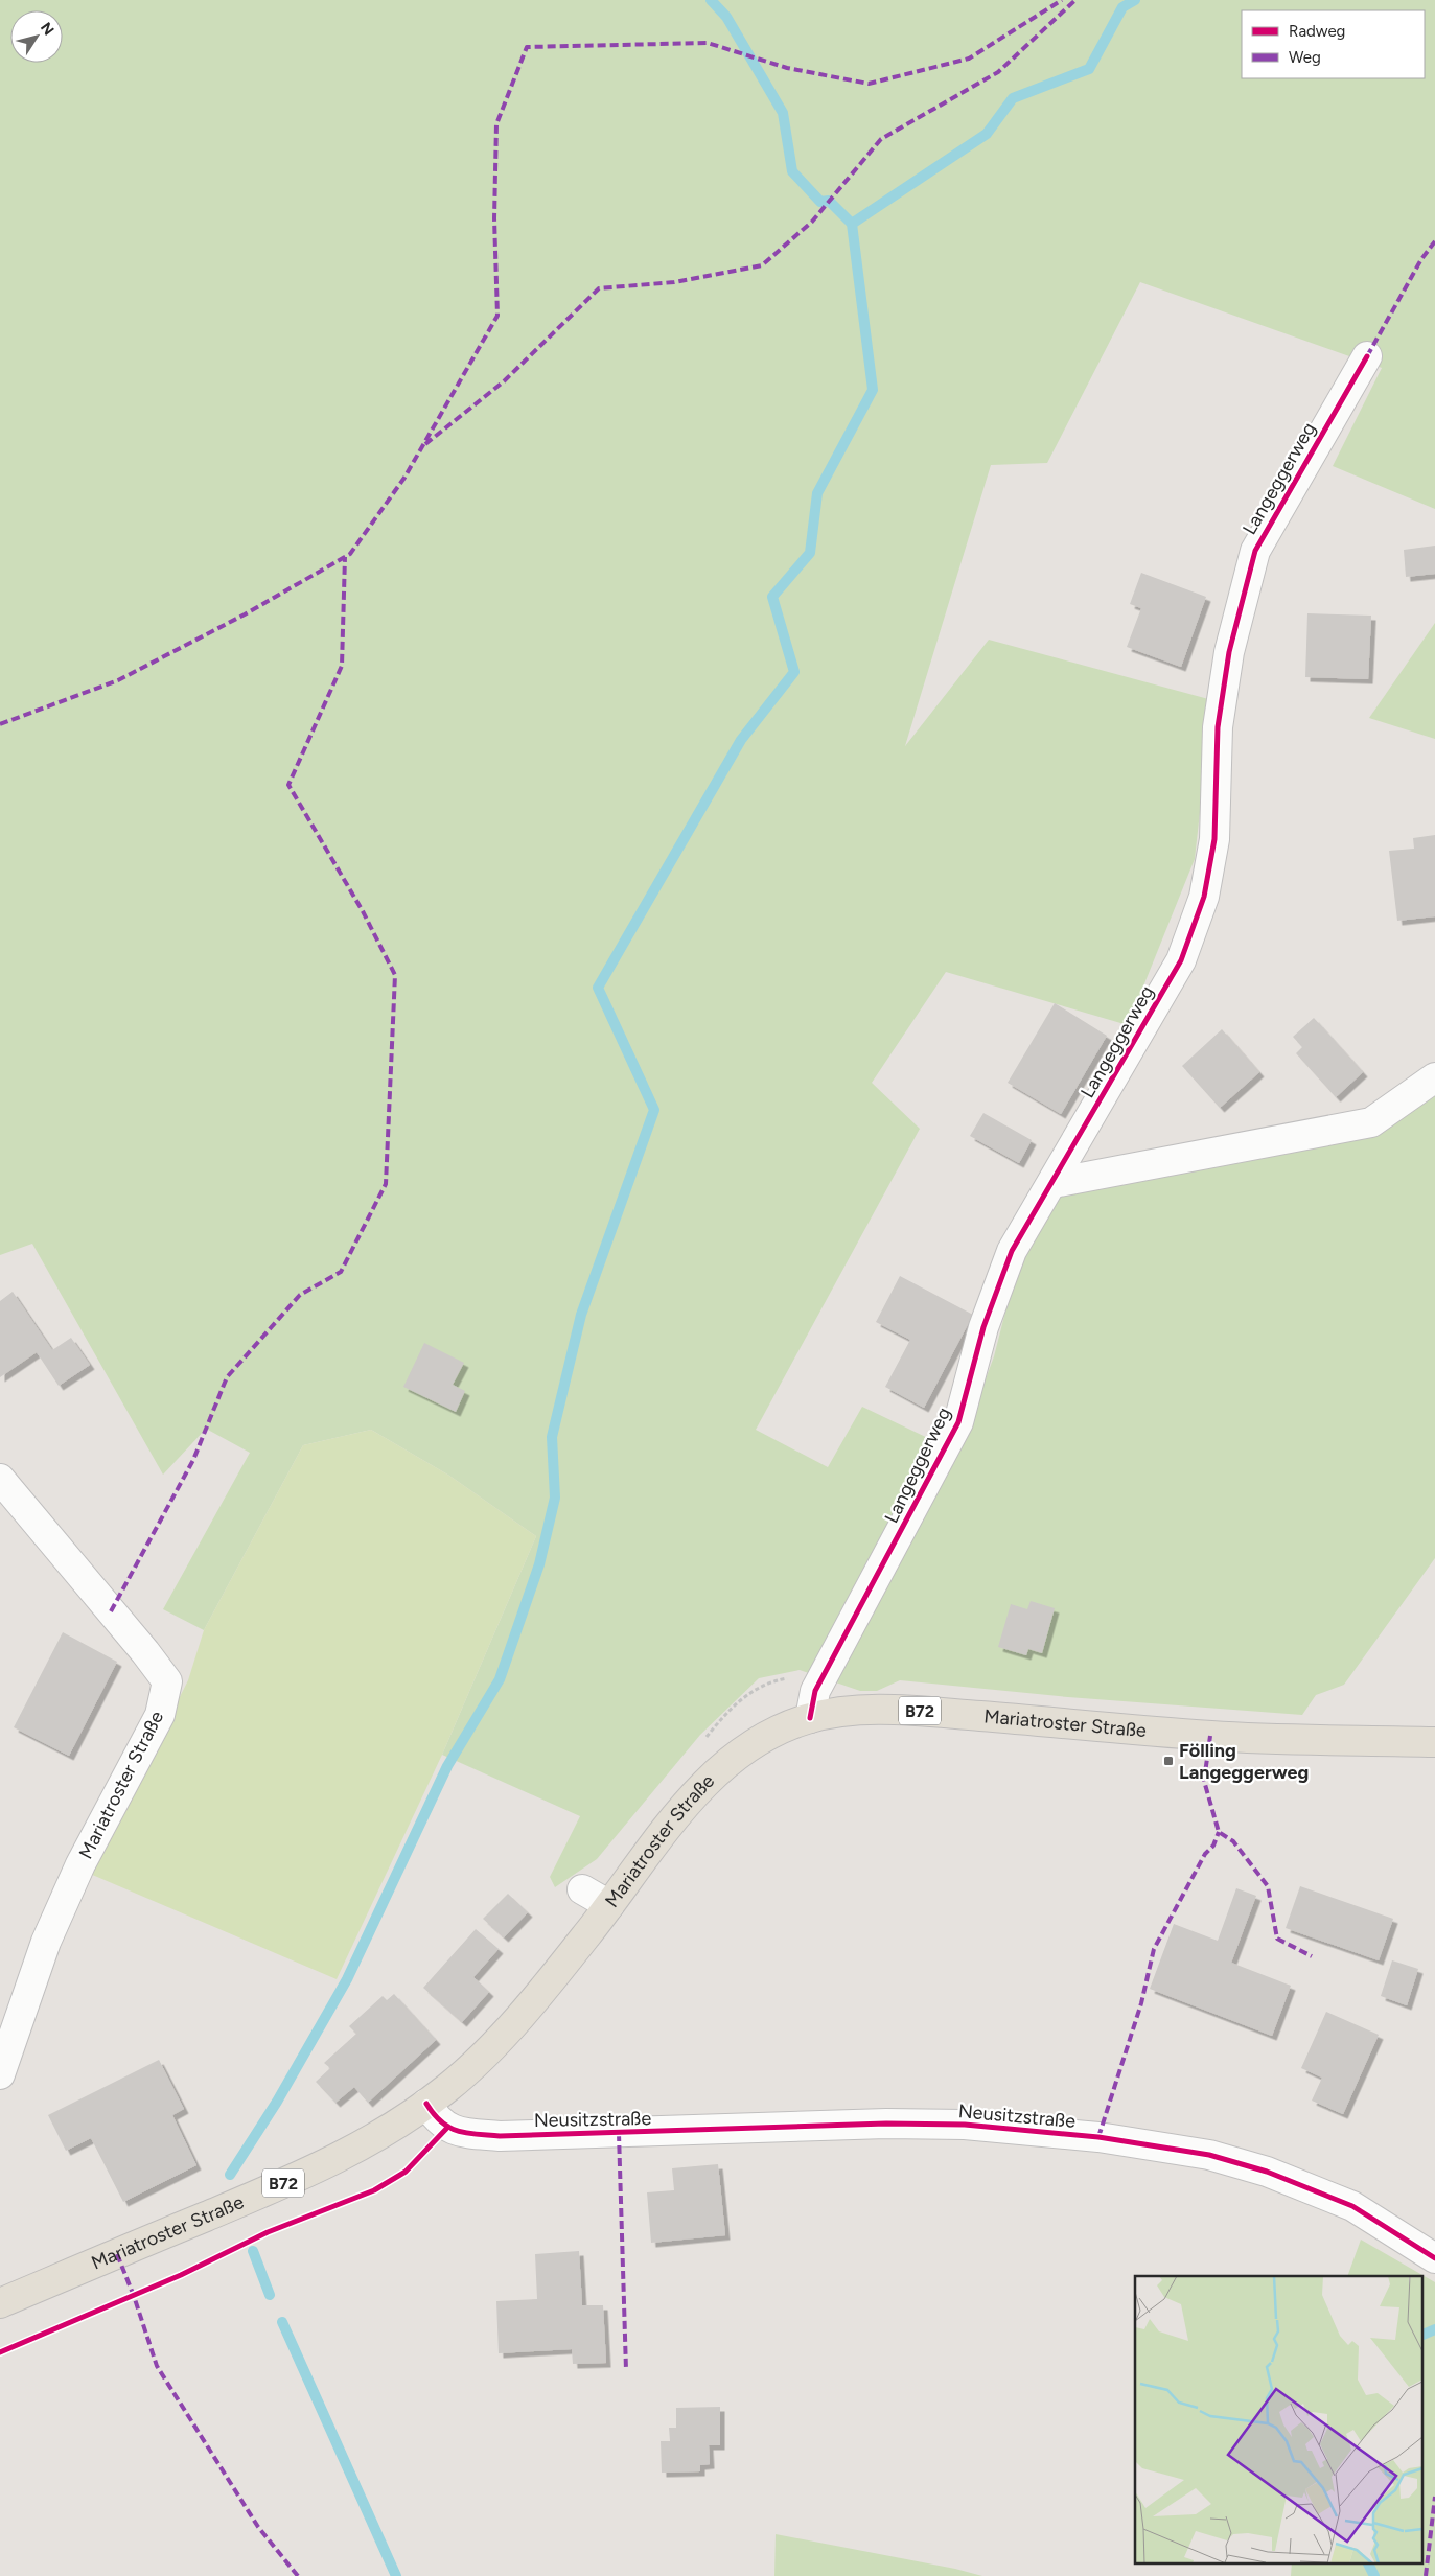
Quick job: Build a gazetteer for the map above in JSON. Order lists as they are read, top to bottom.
{
  "streets": {
    "main road": ["B72", "Mariatroster Straße"],
    "street": ["Langeggerweg", "Neusitzstraße"]
  },
  "crossings": [
    ["Langeggerweg", "Mariatroster Straße"],
    ["Mariatroster Straße", "Neusitzstraße"]
  ],
  "places": {
    "transit": ["Fölling Langeggerweg"]
  },
  "legend": ["Radweg", "Weg"],
  "north": "top right"
}
